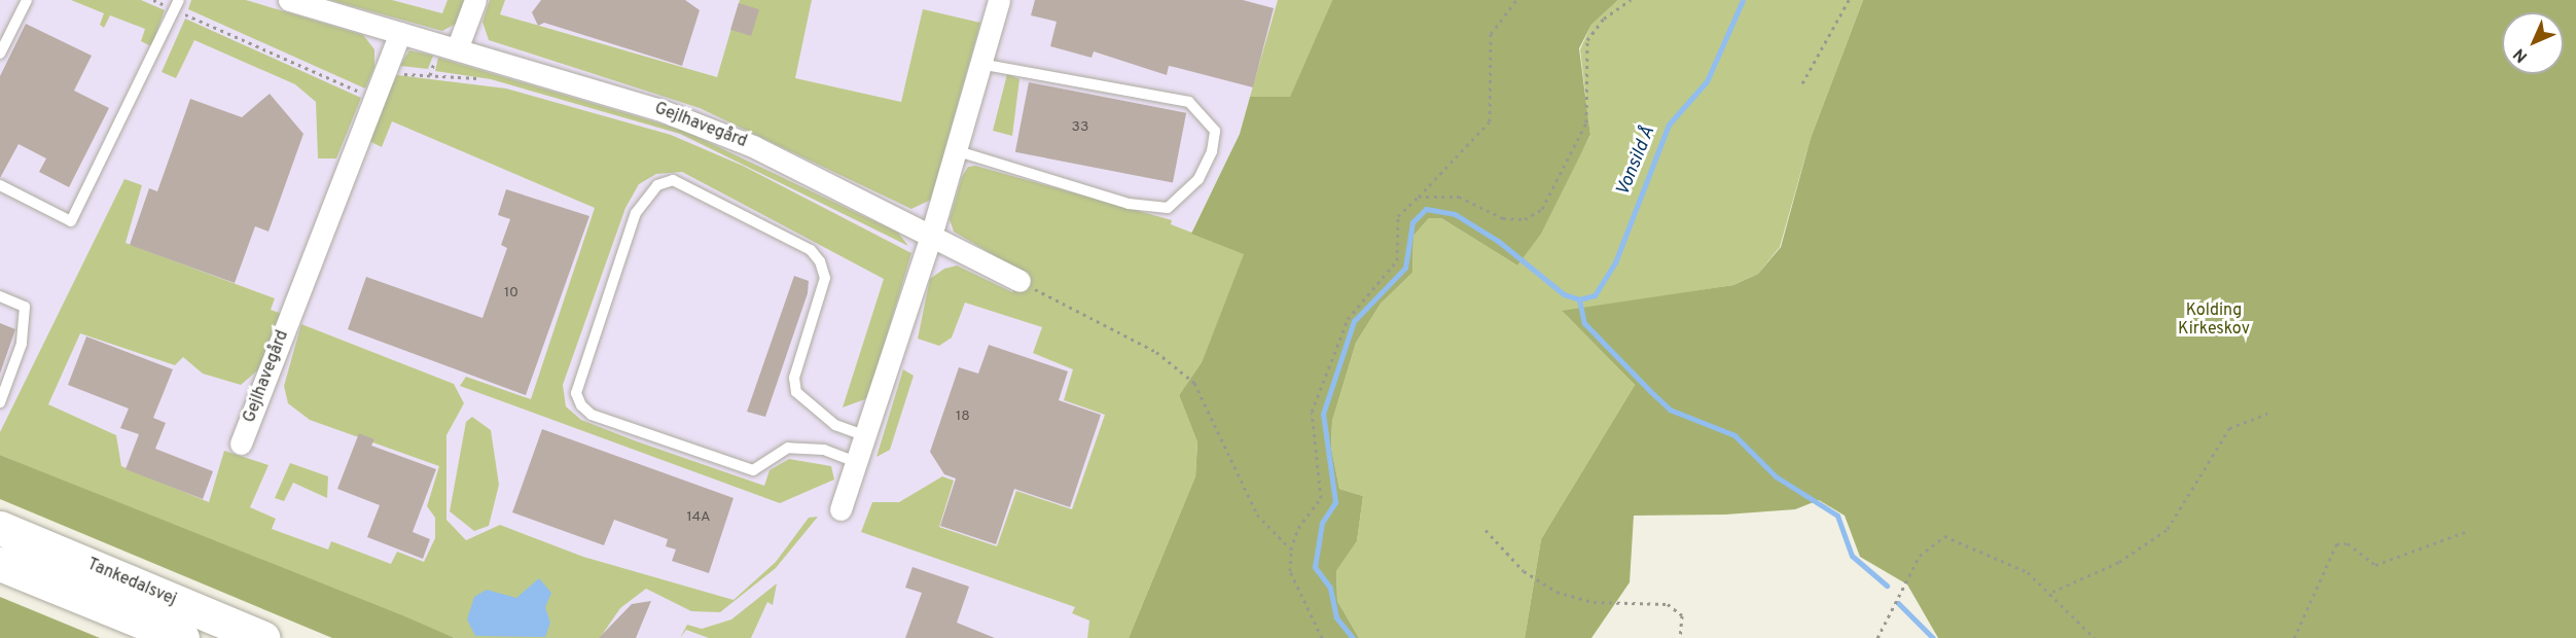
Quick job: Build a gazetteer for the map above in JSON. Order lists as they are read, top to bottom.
{
  "streets": {
    "highway": ["Tankedalsvej"],
    "street": ["Gejlhavegård"]
  },
  "water": ["Vonsild Å"],
  "parks": ["Kolding Kirkeskov"],
  "house_numbers": [
    "33",
    "10",
    "18",
    "14A"
  ],
  "north": "bottom left"
}
